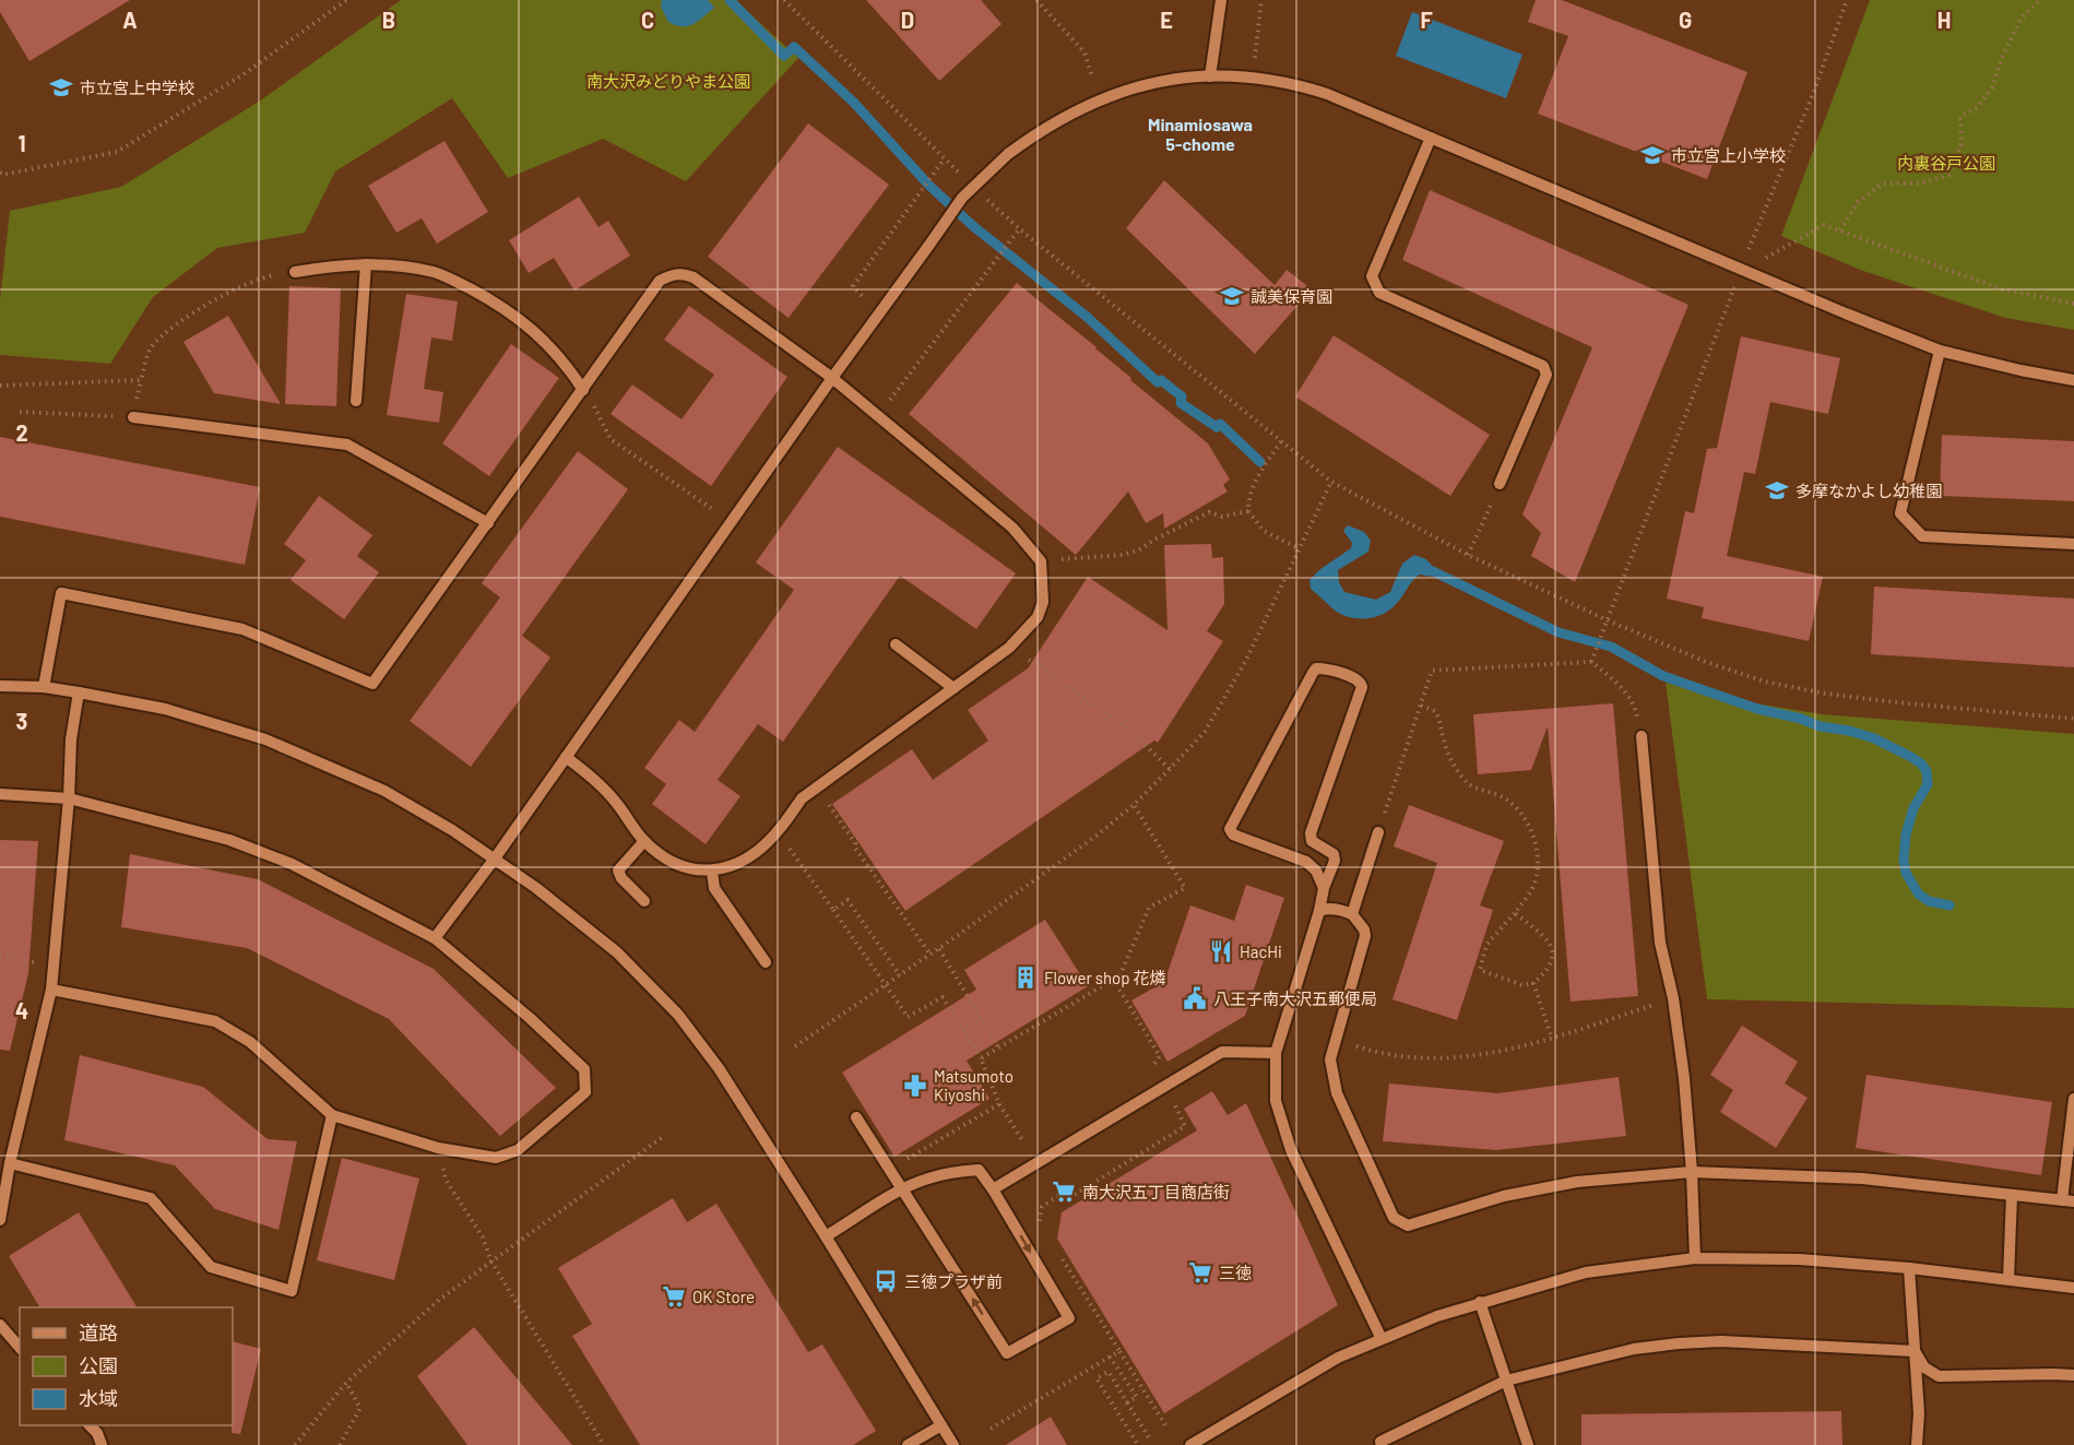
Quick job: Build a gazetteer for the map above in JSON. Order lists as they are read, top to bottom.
{
  "districts": ["Minamiosawa 5-chome"],
  "parks": ["南大沢みどりやま公園", "内裏谷戸公園"],
  "places": {
    "school or university": [
      "市立宮上中学校",
      "市立宮上小学校",
      "誠美保育園",
      "多摩なかよし幼稚園"
    ],
    "restaurant": ["HacHi"],
    "building": ["Flower shop 花燐"],
    "public building": ["八王子南大沢五郵便局"],
    "pharmacy": ["Matsumoto Kiyoshi"],
    "supermarket": ["南大沢五丁目商店街", "三徳", "OK Store"],
    "bus stop": ["三徳プラザ前"]
  },
  "legend": ["道路", "公園", "水域"],
  "grid": {
    "columns": [
      "A",
      "B",
      "C",
      "D",
      "E",
      "F",
      "G",
      "H"
    ],
    "rows": [
      "1",
      "2",
      "3",
      "4"
    ]
  }
}
